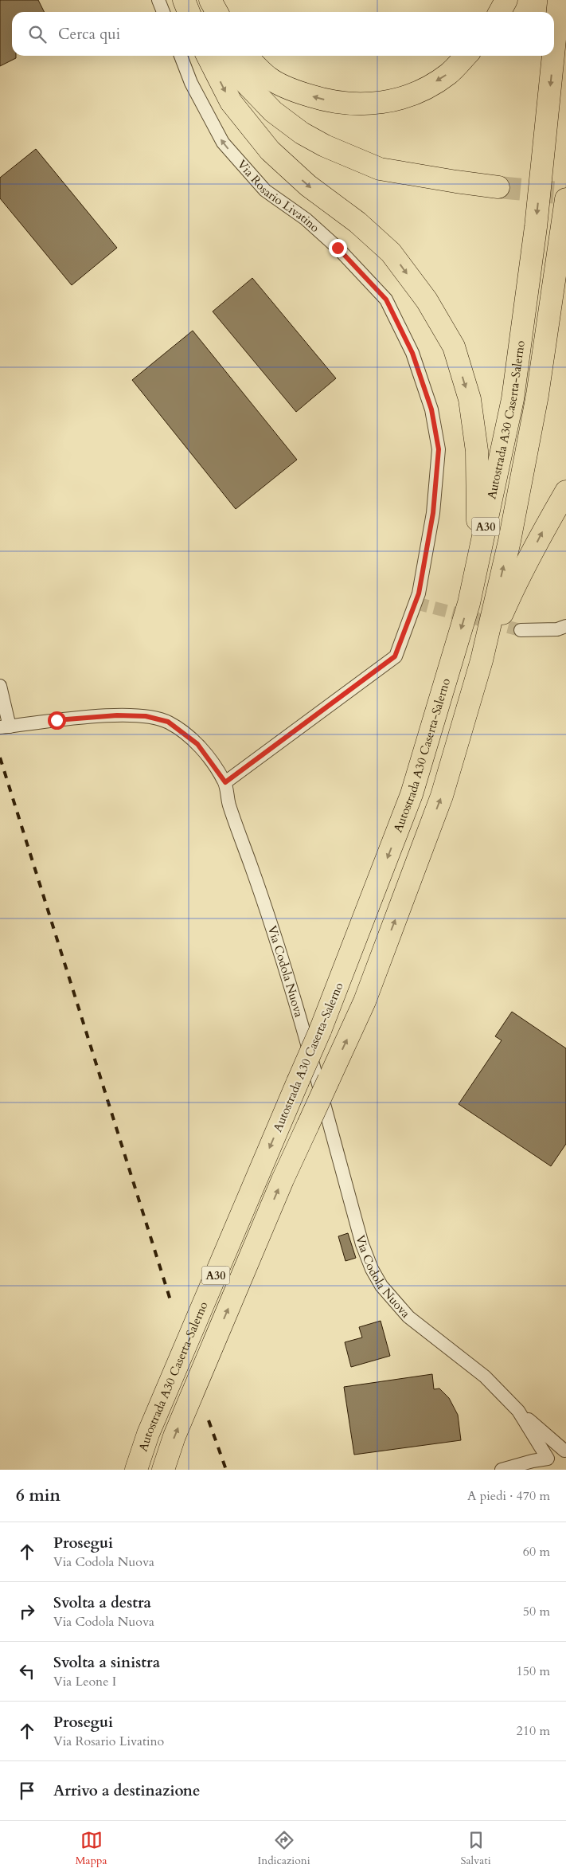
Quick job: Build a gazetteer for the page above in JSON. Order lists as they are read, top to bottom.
{
  "streets": {
    "highway": ["Autostrada A30 Caserta-Salerno", "A30"],
    "street": ["Via Rosario Livatino", "Via Codola Nuova"]
  },
  "crossings": [
    ["Via Rosario Livatino", "Via Codola Nuova"]
  ],
  "one_way": ["Via Rosario Livatino"],
  "page": {
    "search": "Cerca qui",
    "heading": ["6 min", "A piedi · 470 m"],
    "list": [
      ["Prosegui", "Via Codola Nuova", "60 m"],
      ["Svolta a destra", "Via Codola Nuova", "50 m"],
      ["Svolta a sinistra", "Via Leone I", "150 m"],
      ["Prosegui", "Via Rosario Livatino", "210 m"],
      "Arrivo a destinazione"
    ],
    "nav": ["Mappa", "Indicazioni", "Salvati"]
  }
}
